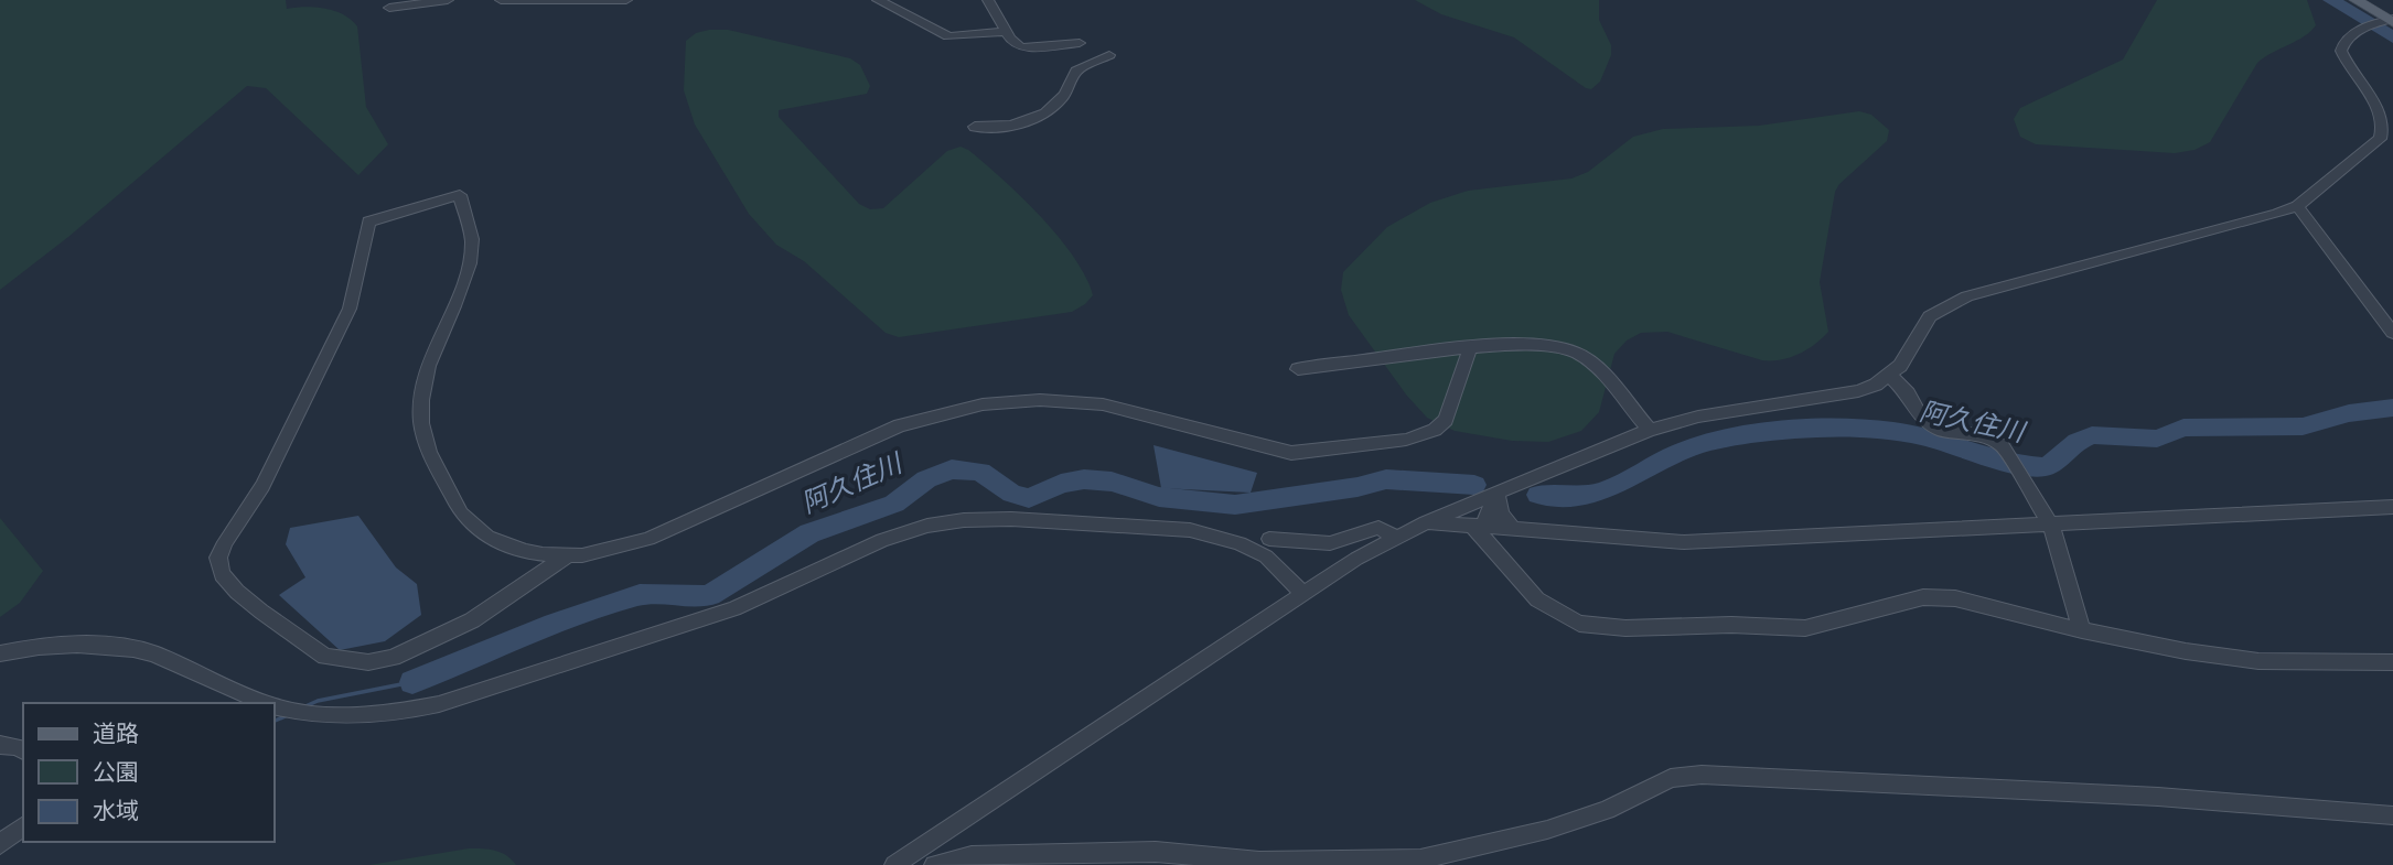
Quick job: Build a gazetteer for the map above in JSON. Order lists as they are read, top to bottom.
{
  "water": ["阿久住川"],
  "legend": ["道路", "公園", "水域"]
}
